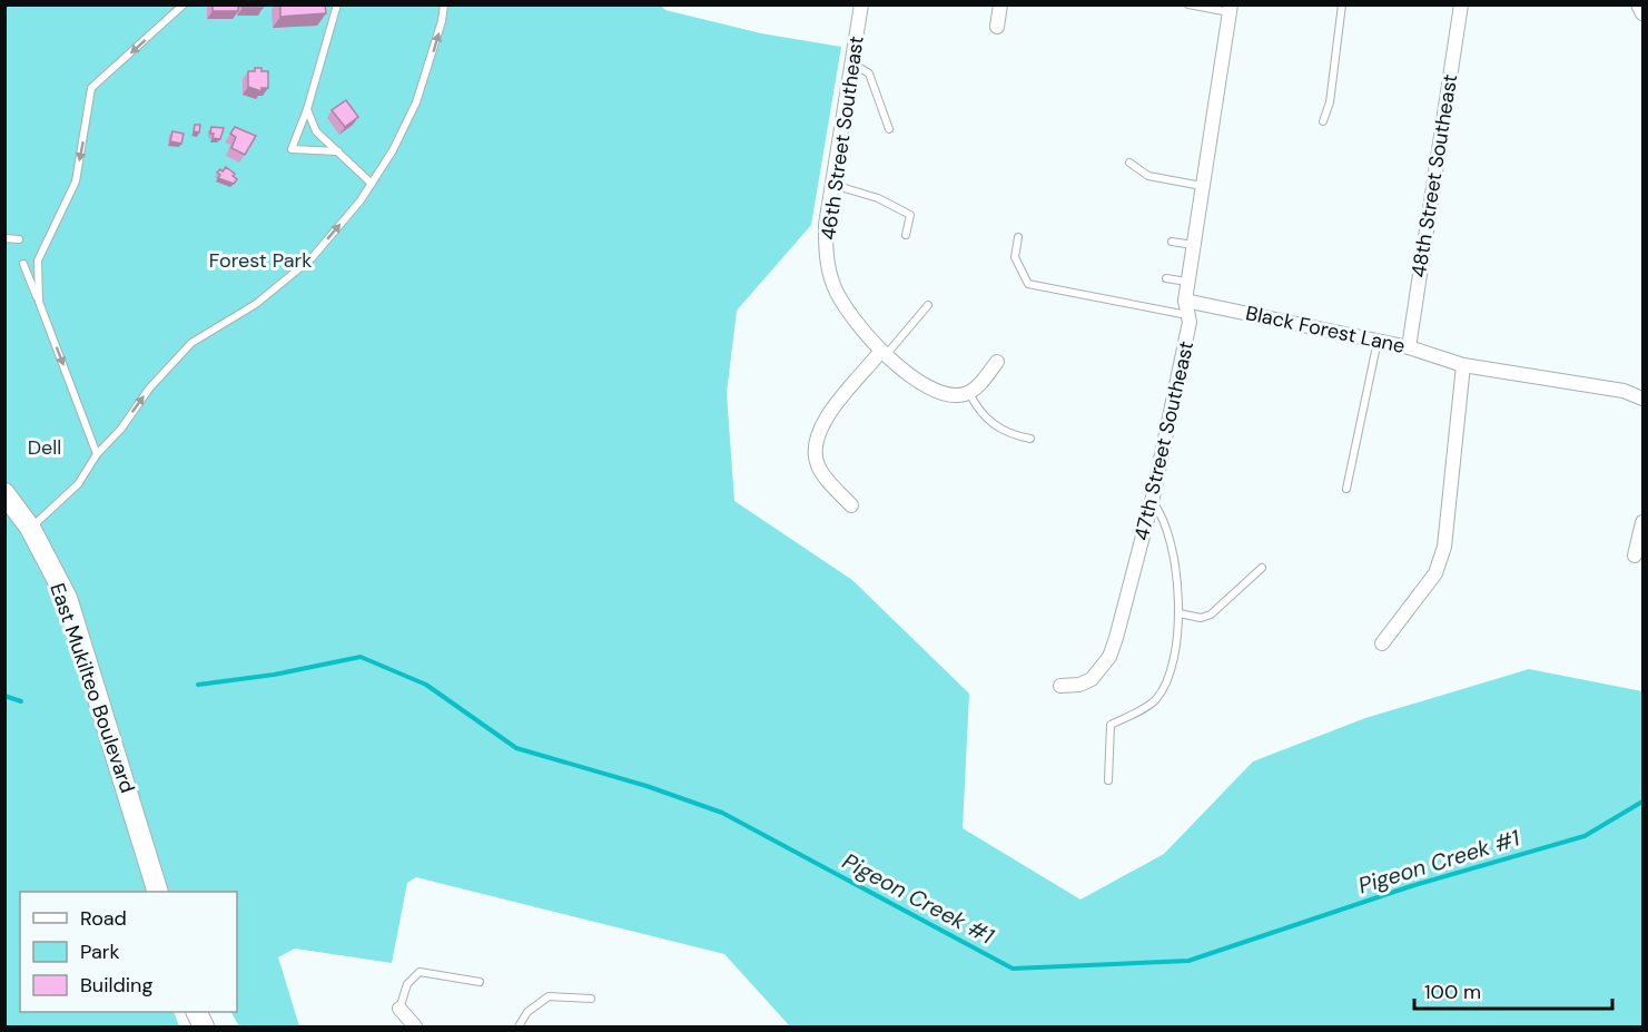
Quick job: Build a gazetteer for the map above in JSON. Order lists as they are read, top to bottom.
{
  "streets": {
    "main road": ["East Mukilteo Boulevard"],
    "street": [
      "46th Street Southeast",
      "48th Street Southeast",
      "Black Forest Lane",
      "47th Street Southeast"
    ]
  },
  "crossings": [
    ["48th Street Southeast", "Black Forest Lane"],
    ["Black Forest Lane", "47th Street Southeast"]
  ],
  "water": ["Pigeon Creek #1"],
  "parks": ["Forest Park", "Dell"],
  "legend": ["Road", "Park", "Building"],
  "scale_bar": "100 m"
}
